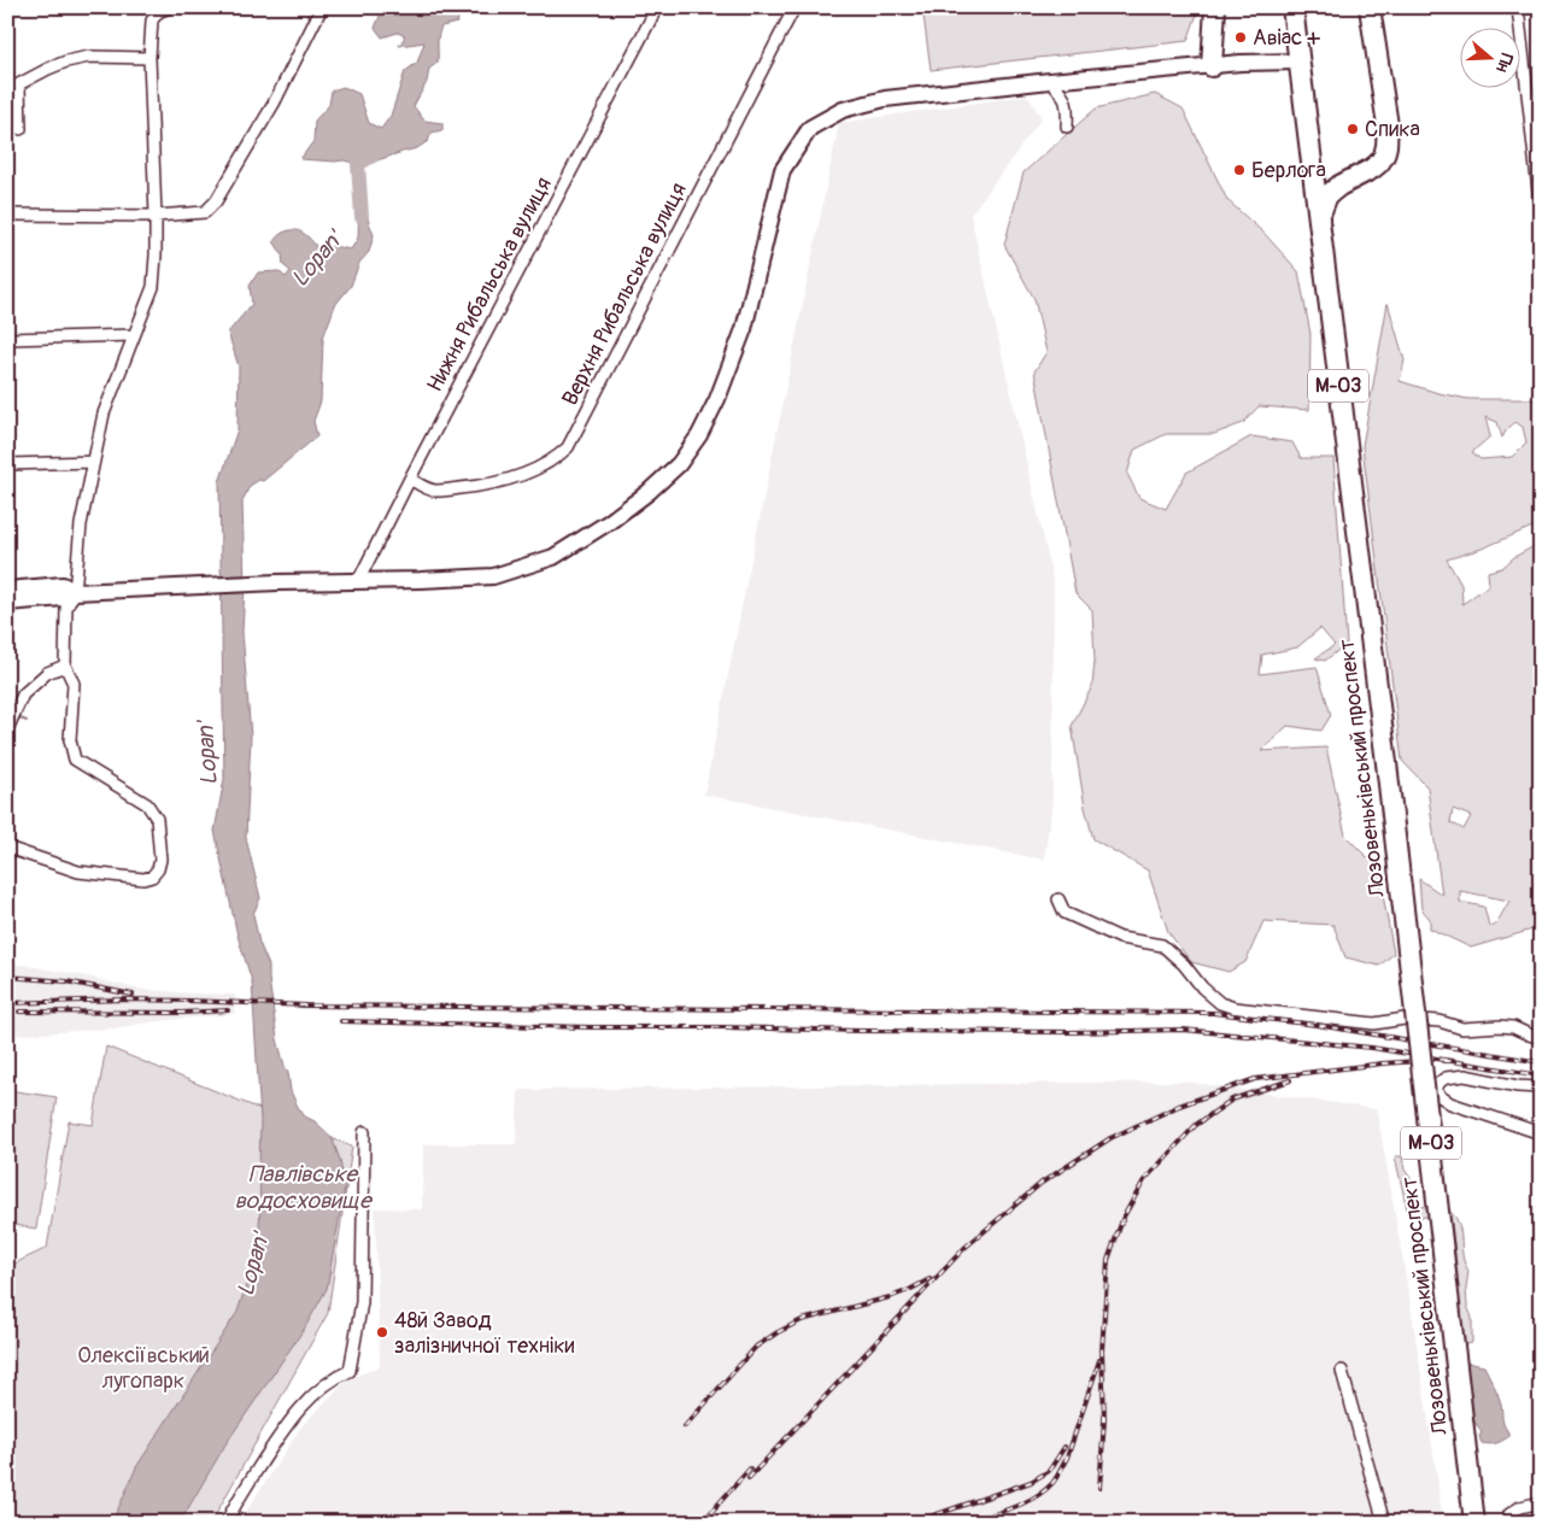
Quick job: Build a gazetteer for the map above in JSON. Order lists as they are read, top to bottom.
{
  "streets": {
    "highway": ["М-03", "Лозовеньківський проспект"],
    "street": ["Нижня Рибальська вулиця", "Верхня Рибальська вулиця"]
  },
  "crossings": [
    ["Нижня Рибальська вулиця", "Верхня Рибальська вулиця"]
  ],
  "water": ["Lopan'", "Павлівське водосховище"],
  "parks": ["Олексіївський лугопарк"],
  "places": [
    "Авiас +",
    "Спика",
    "Берлога",
    "48й Завод залізничної техніки"
  ],
  "north": "right"
}
